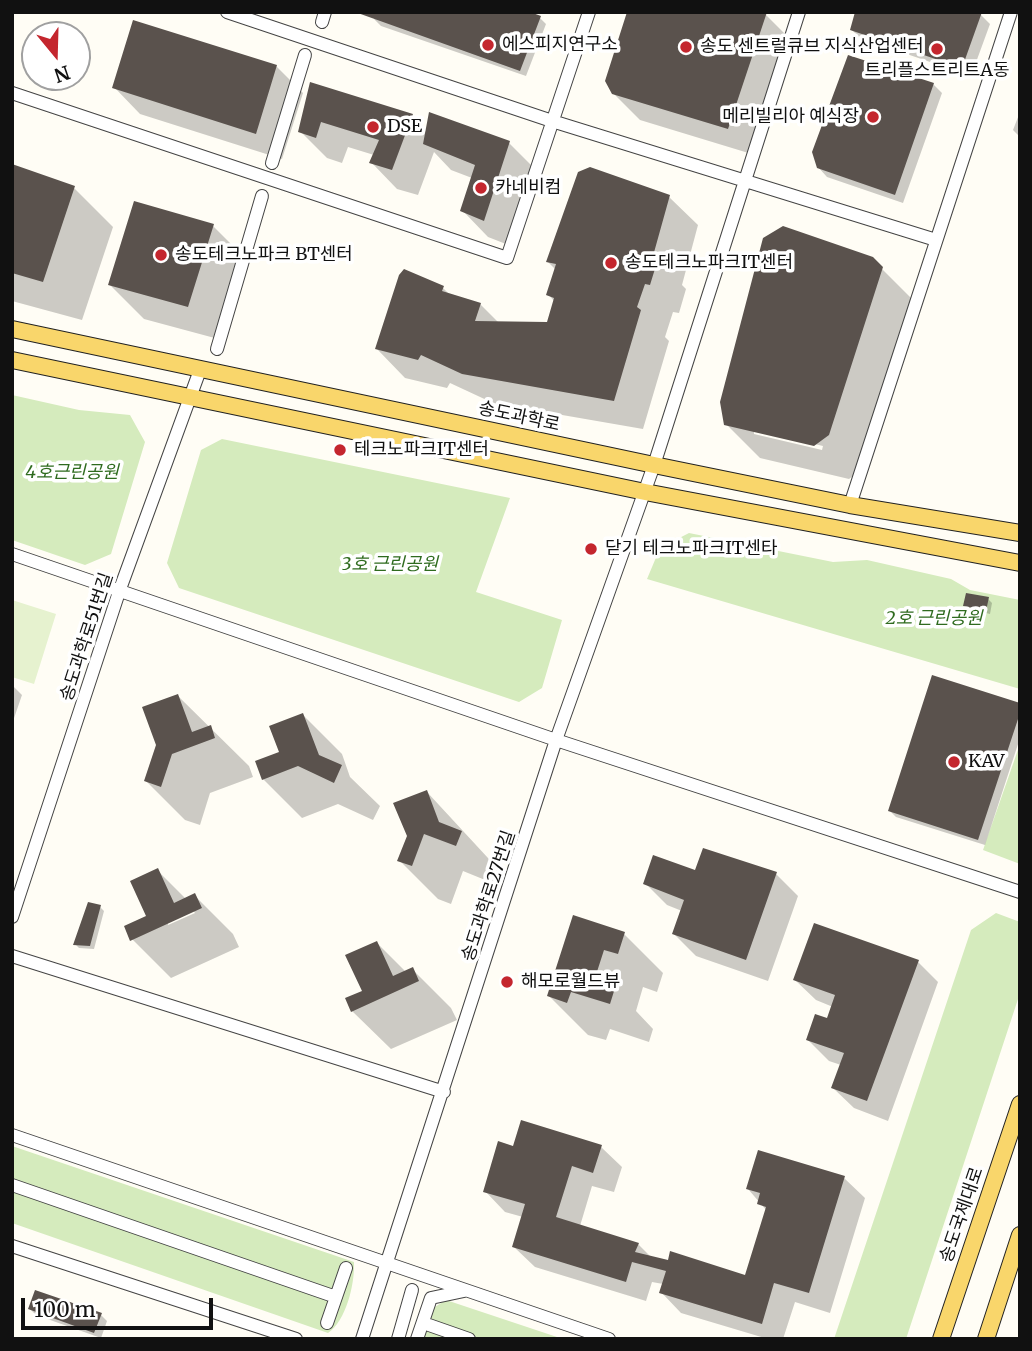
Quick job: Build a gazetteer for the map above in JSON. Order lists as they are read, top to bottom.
{
  "streets": {
    "main road": ["송도과학로", "송도국제대로"],
    "street": ["송도과학로51번길", "송도과학로27번길"]
  },
  "crossings": [
    ["송도과학로", "송도과학로51번길"],
    ["송도과학로", "송도과학로27번길"]
  ],
  "parks": ["4호근린공원", "3호 근린공원", "2호 근린공원"],
  "places": [
    "에스피지연구소",
    "송도 센트럴큐브 지식산업센터",
    "트리플스트리트A동",
    "메리빌리아 예식장",
    "DSE",
    "카네비컴",
    "송도테크노파크 BT센터",
    "송도테크노파크IT센터",
    "테크노파크IT센터",
    "닫기 테크노파크IT센타",
    "KAV",
    "해모로월드뷰"
  ],
  "scale_bar": "100 m",
  "north": "bottom"
}
